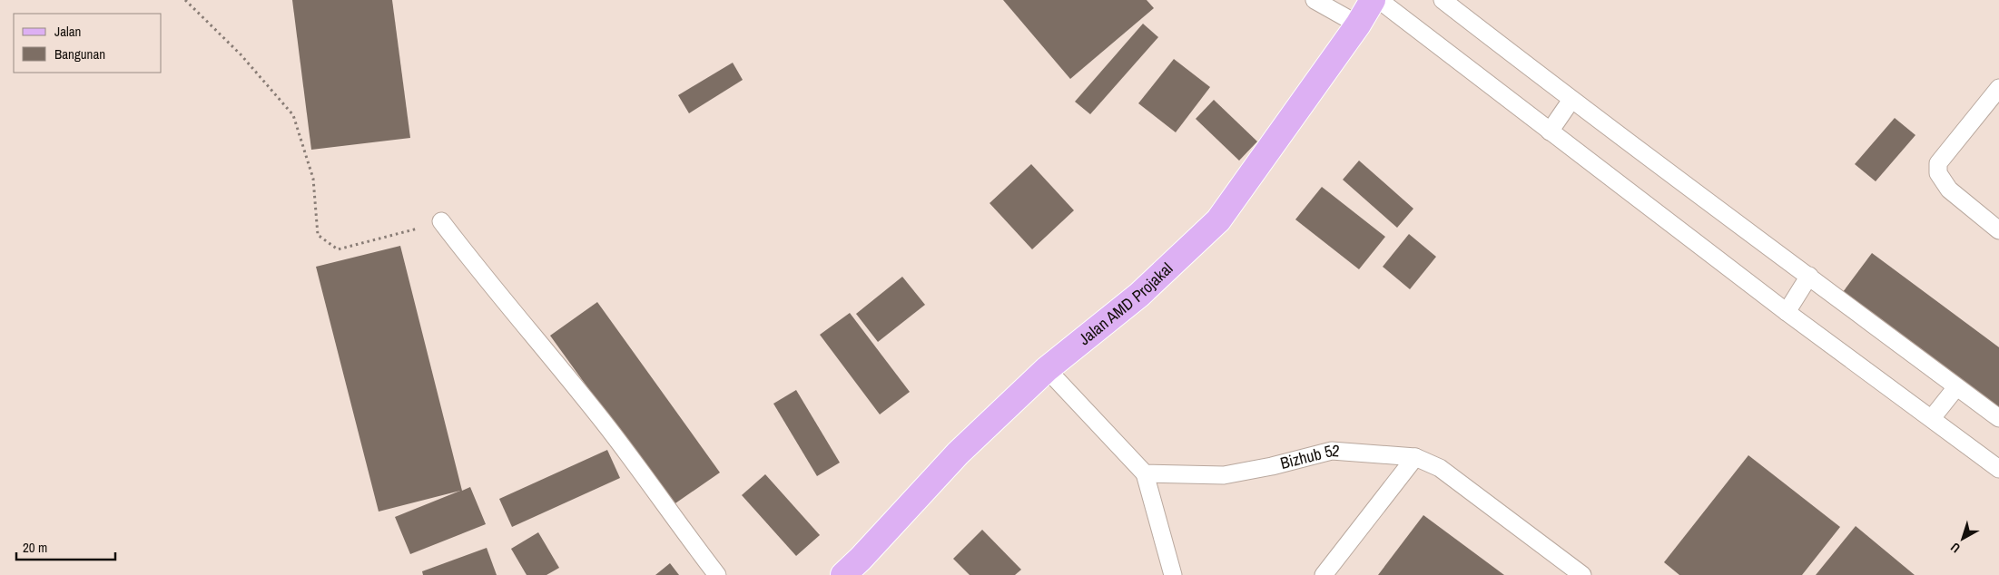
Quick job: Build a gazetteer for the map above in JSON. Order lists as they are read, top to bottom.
{
  "streets": {
    "main road": ["Jalan AMD Projakal"],
    "lane": ["Bizhub 52"]
  },
  "legend": ["Jalan", "Bangunan"],
  "scale_bar": "20 m",
  "north": "bottom left"
}
